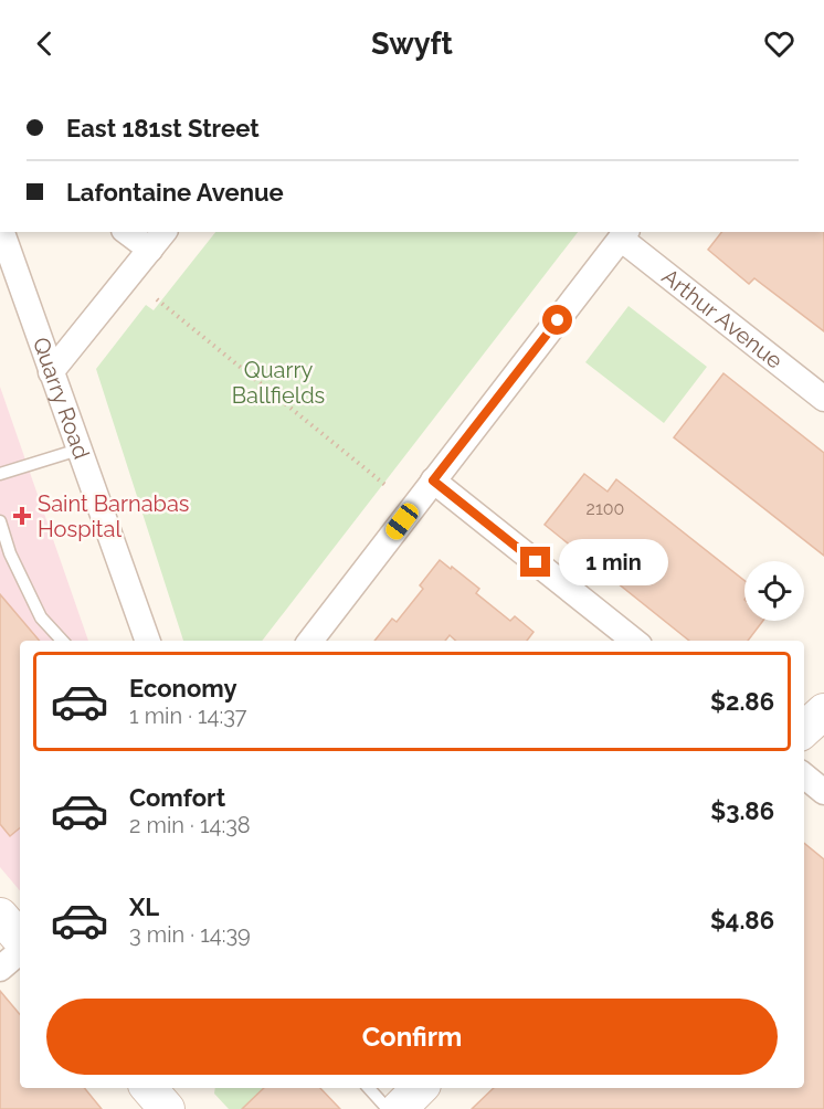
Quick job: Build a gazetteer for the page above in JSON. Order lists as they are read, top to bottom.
{
  "streets": {
    "street": ["Arthur Avenue", "Quarry Road"]
  },
  "parks": ["Quarry Ballfields"],
  "places": {
    "health": ["Saint Barnabas Hospital"]
  },
  "house_numbers": ["2100"],
  "page": {
    "header": "Swyft",
    "banner": ["East 181st Street", "Lafontaine Avenue"],
    "bubble": "1 min",
    "list": [
      {
        "name": "Economy",
        "note": "1 min · 14:37",
        "value": "$2.86"
      },
      {
        "name": "Comfort",
        "note": "2 min · 14:38",
        "value": "$3.86"
      },
      {
        "name": "XL",
        "note": "3 min · 14:39",
        "value": "$4.86"
      }
    ],
    "buttons": "Confirm"
  }
}
